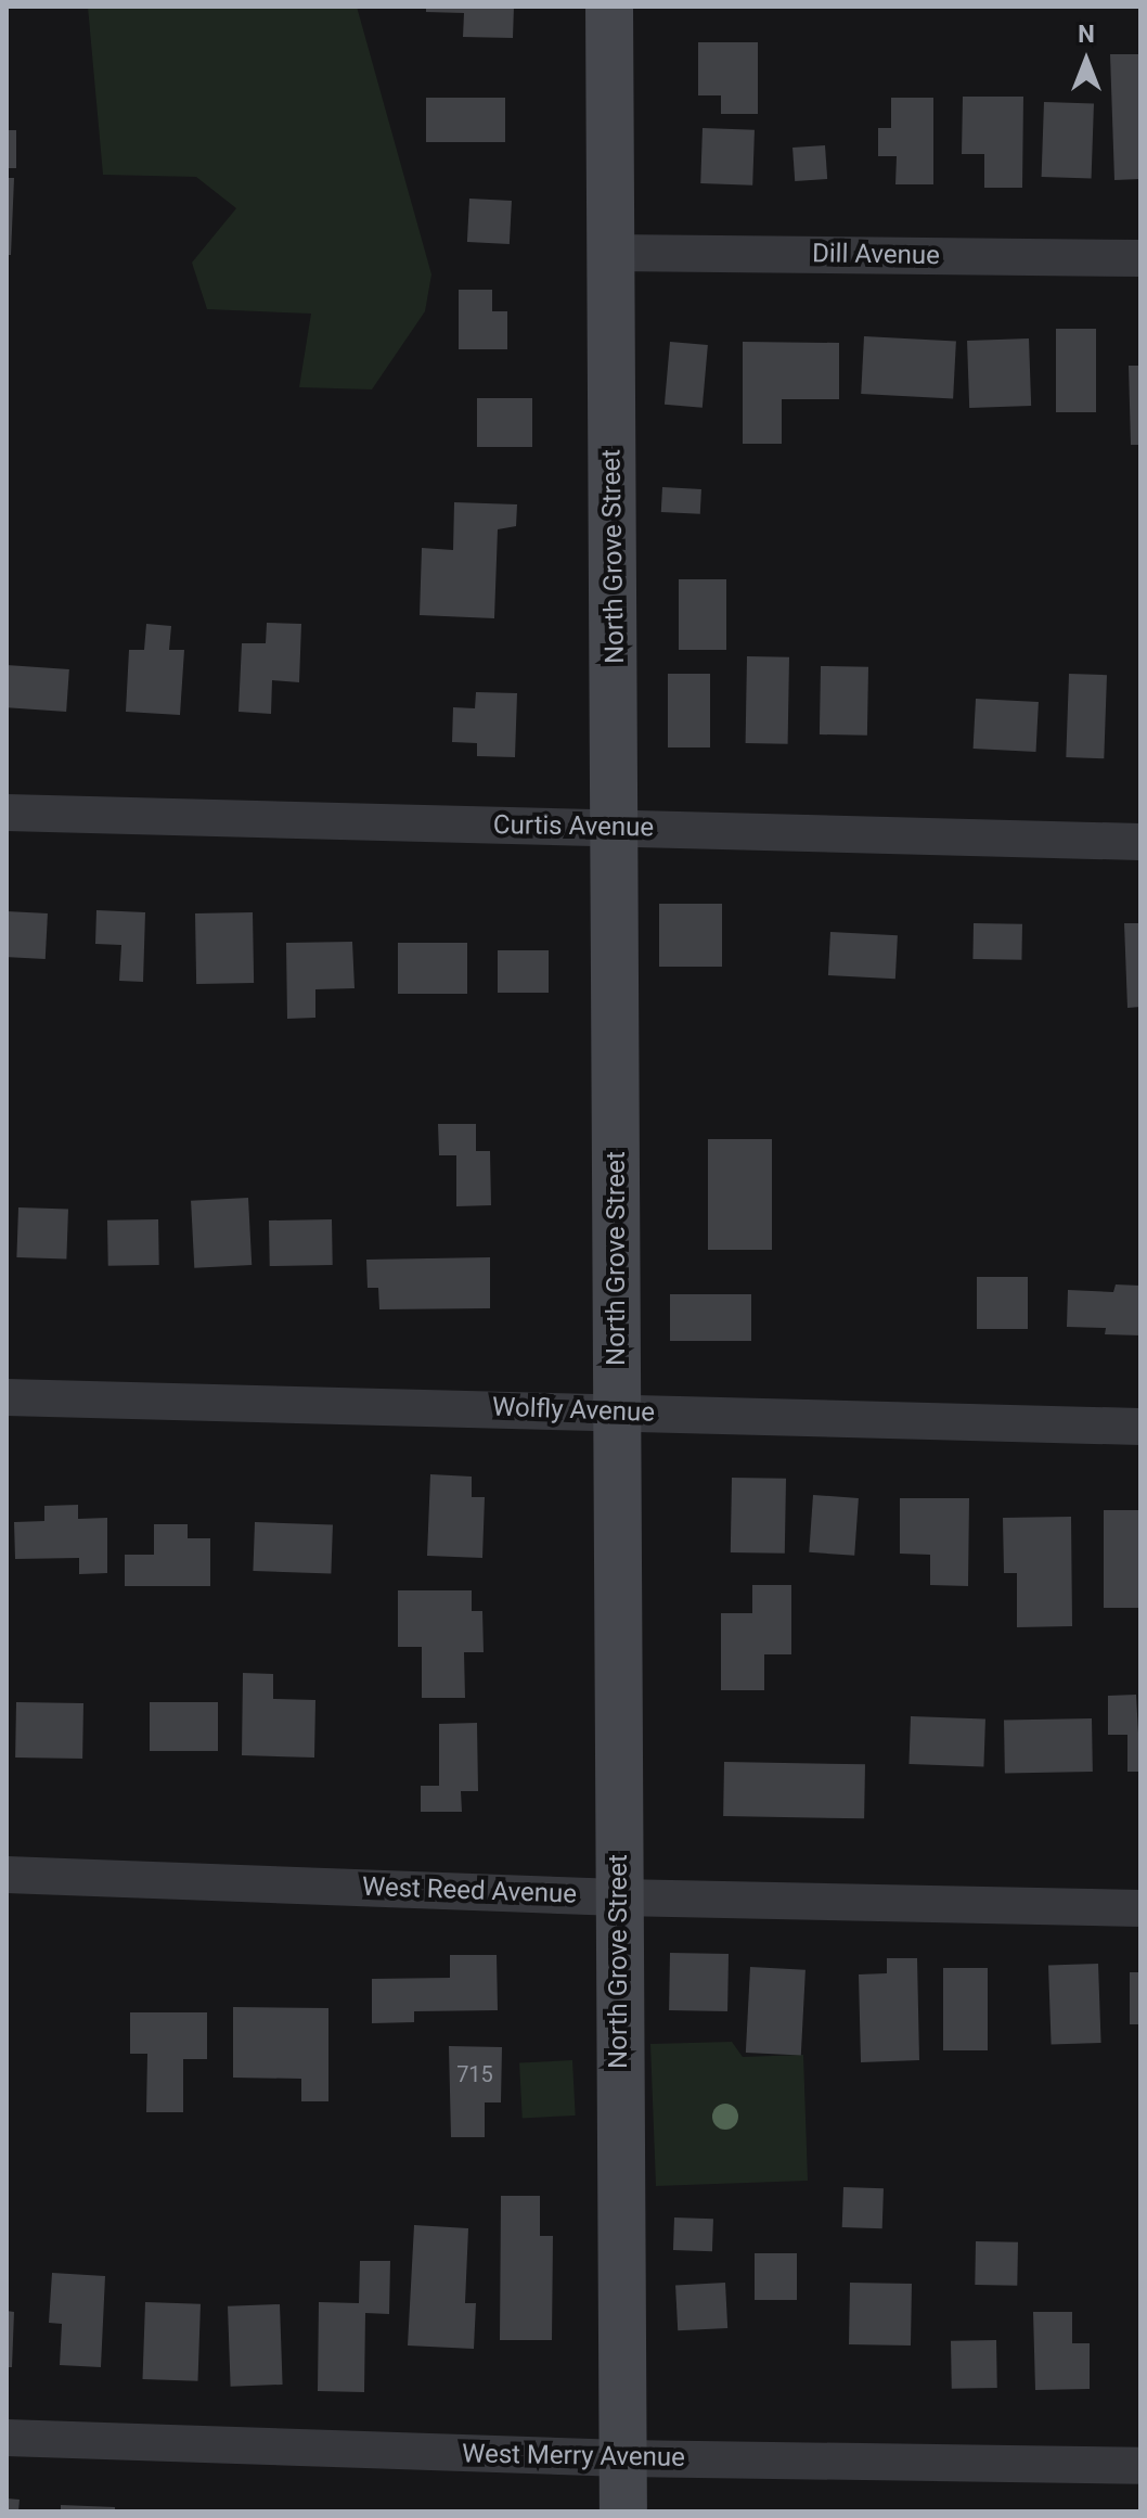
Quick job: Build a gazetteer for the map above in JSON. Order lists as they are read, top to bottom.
{
  "streets": {
    "street": [
      "Dill Avenue",
      "North Grove Street",
      "Curtis Avenue",
      "Wolfly Avenue",
      "West Reed Avenue",
      "West Merry Avenue"
    ]
  },
  "crossings": [
    ["Dill Avenue", "North Grove Street"],
    ["North Grove Street", "Curtis Avenue"],
    ["North Grove Street", "Wolfly Avenue"],
    ["North Grove Street", "West Reed Avenue"],
    ["North Grove Street", "West Merry Avenue"]
  ],
  "house_numbers": ["715"],
  "north": "top"
}
